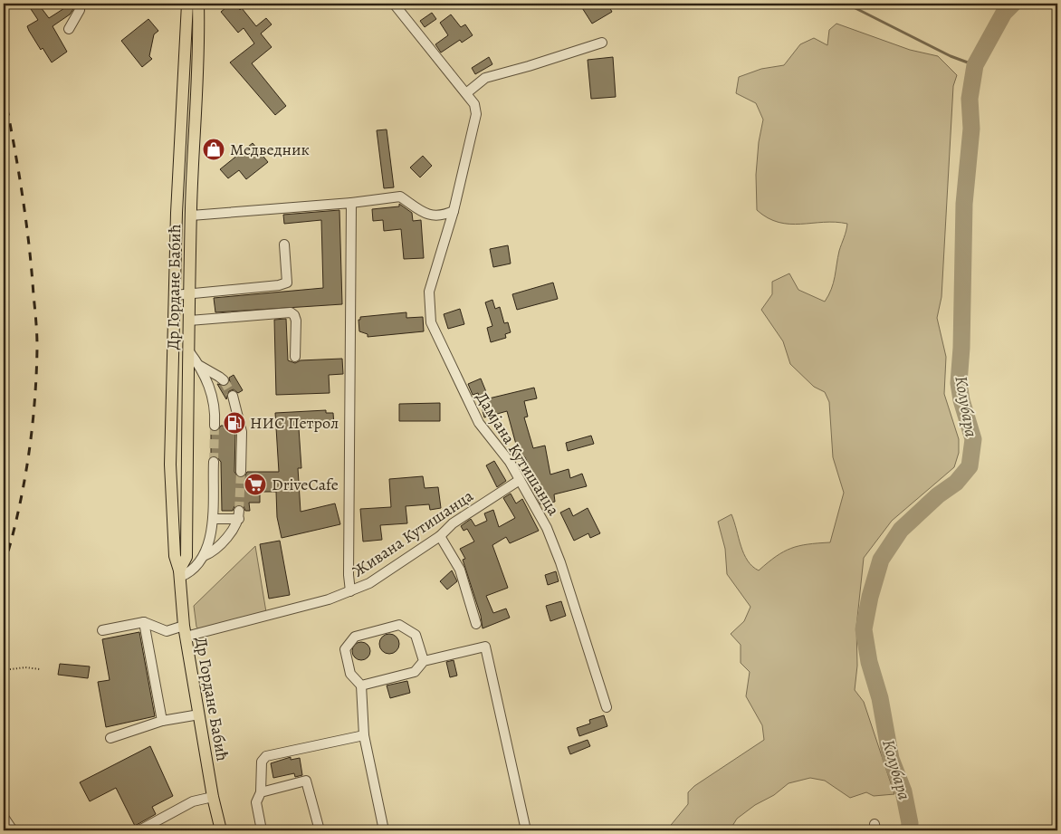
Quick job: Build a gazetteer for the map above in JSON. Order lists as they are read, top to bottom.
{
  "streets": {
    "main road": ["Др Гордане Бабић"],
    "street": ["Дамјана Кутишанца", "Живана Кутишанца"]
  },
  "crossings": [
    ["Др Гордане Бабић", "Живана Кутишанца"],
    ["Дамјана Кутишанца", "Живана Кутишанца"]
  ],
  "water": ["Колубара"],
  "places": {
    "shop": ["Медведник"],
    "fuel station": ["НИС Петрол"],
    "supermarket": ["DriveCafe"]
  }
}
